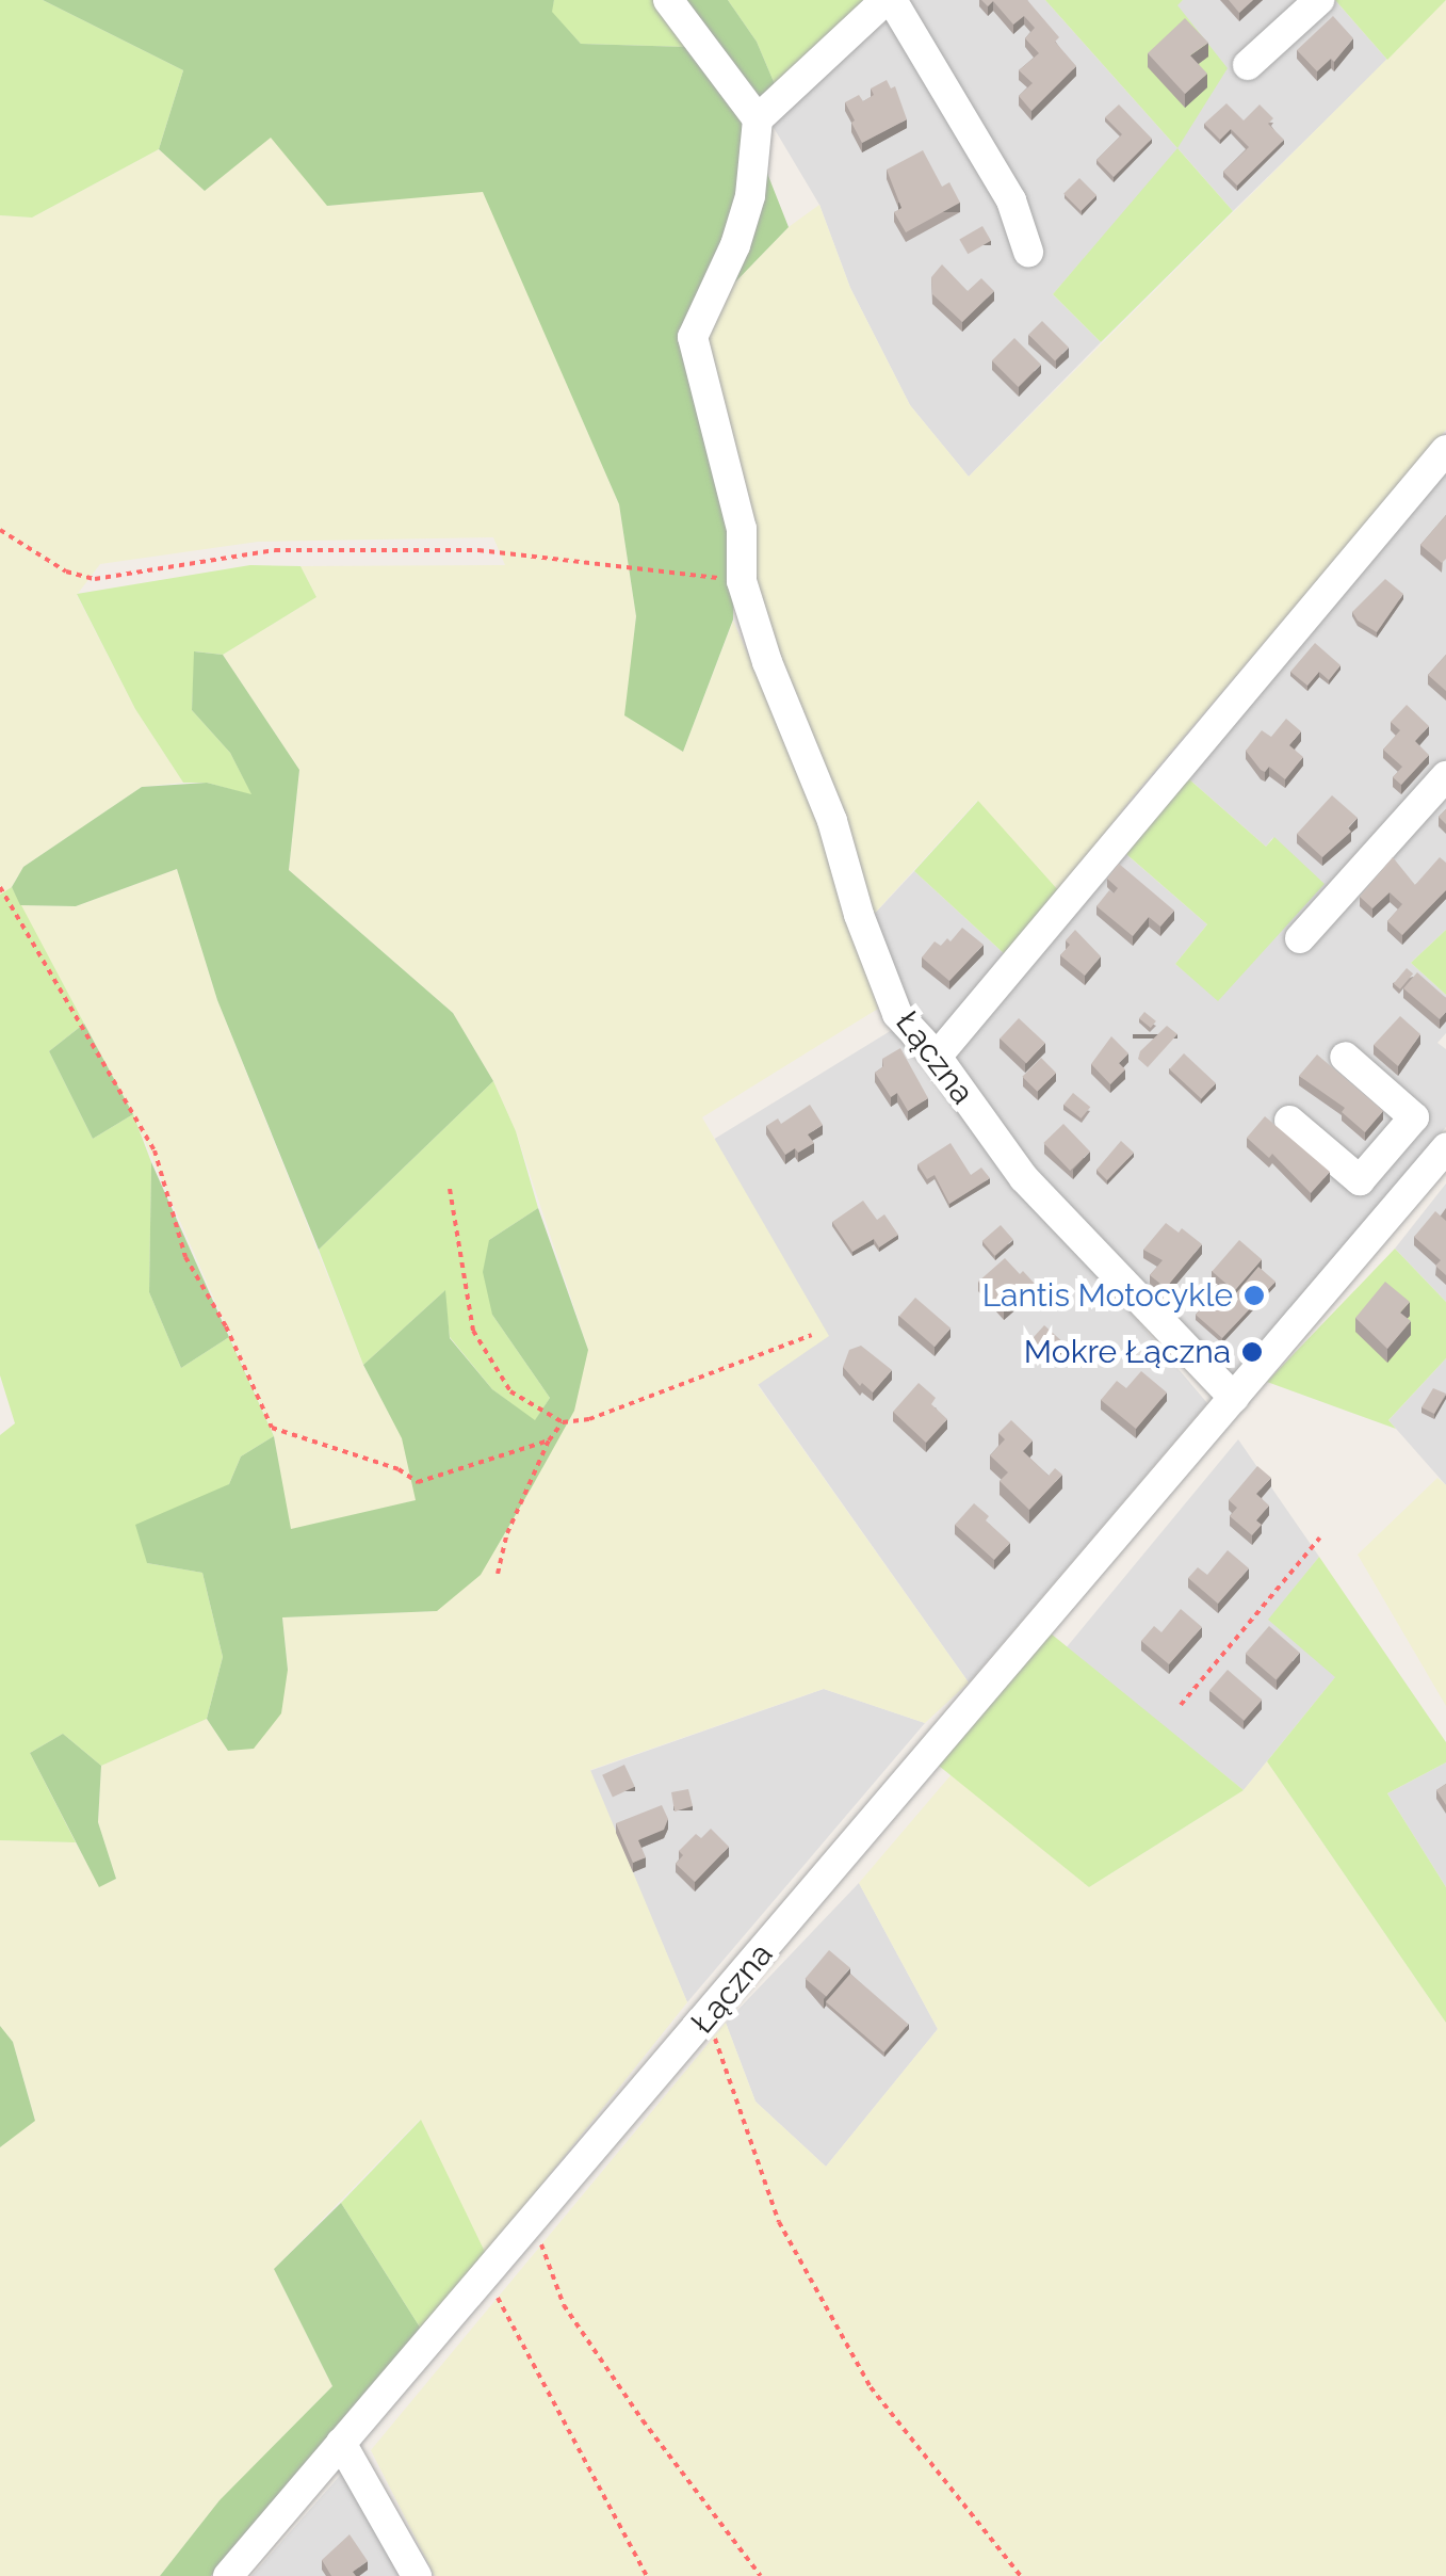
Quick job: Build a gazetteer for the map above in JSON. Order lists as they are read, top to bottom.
{
  "streets": {
    "street": ["Łączna"]
  },
  "places": ["Lantis Motocykle", "Mokre Łączna"]
}
